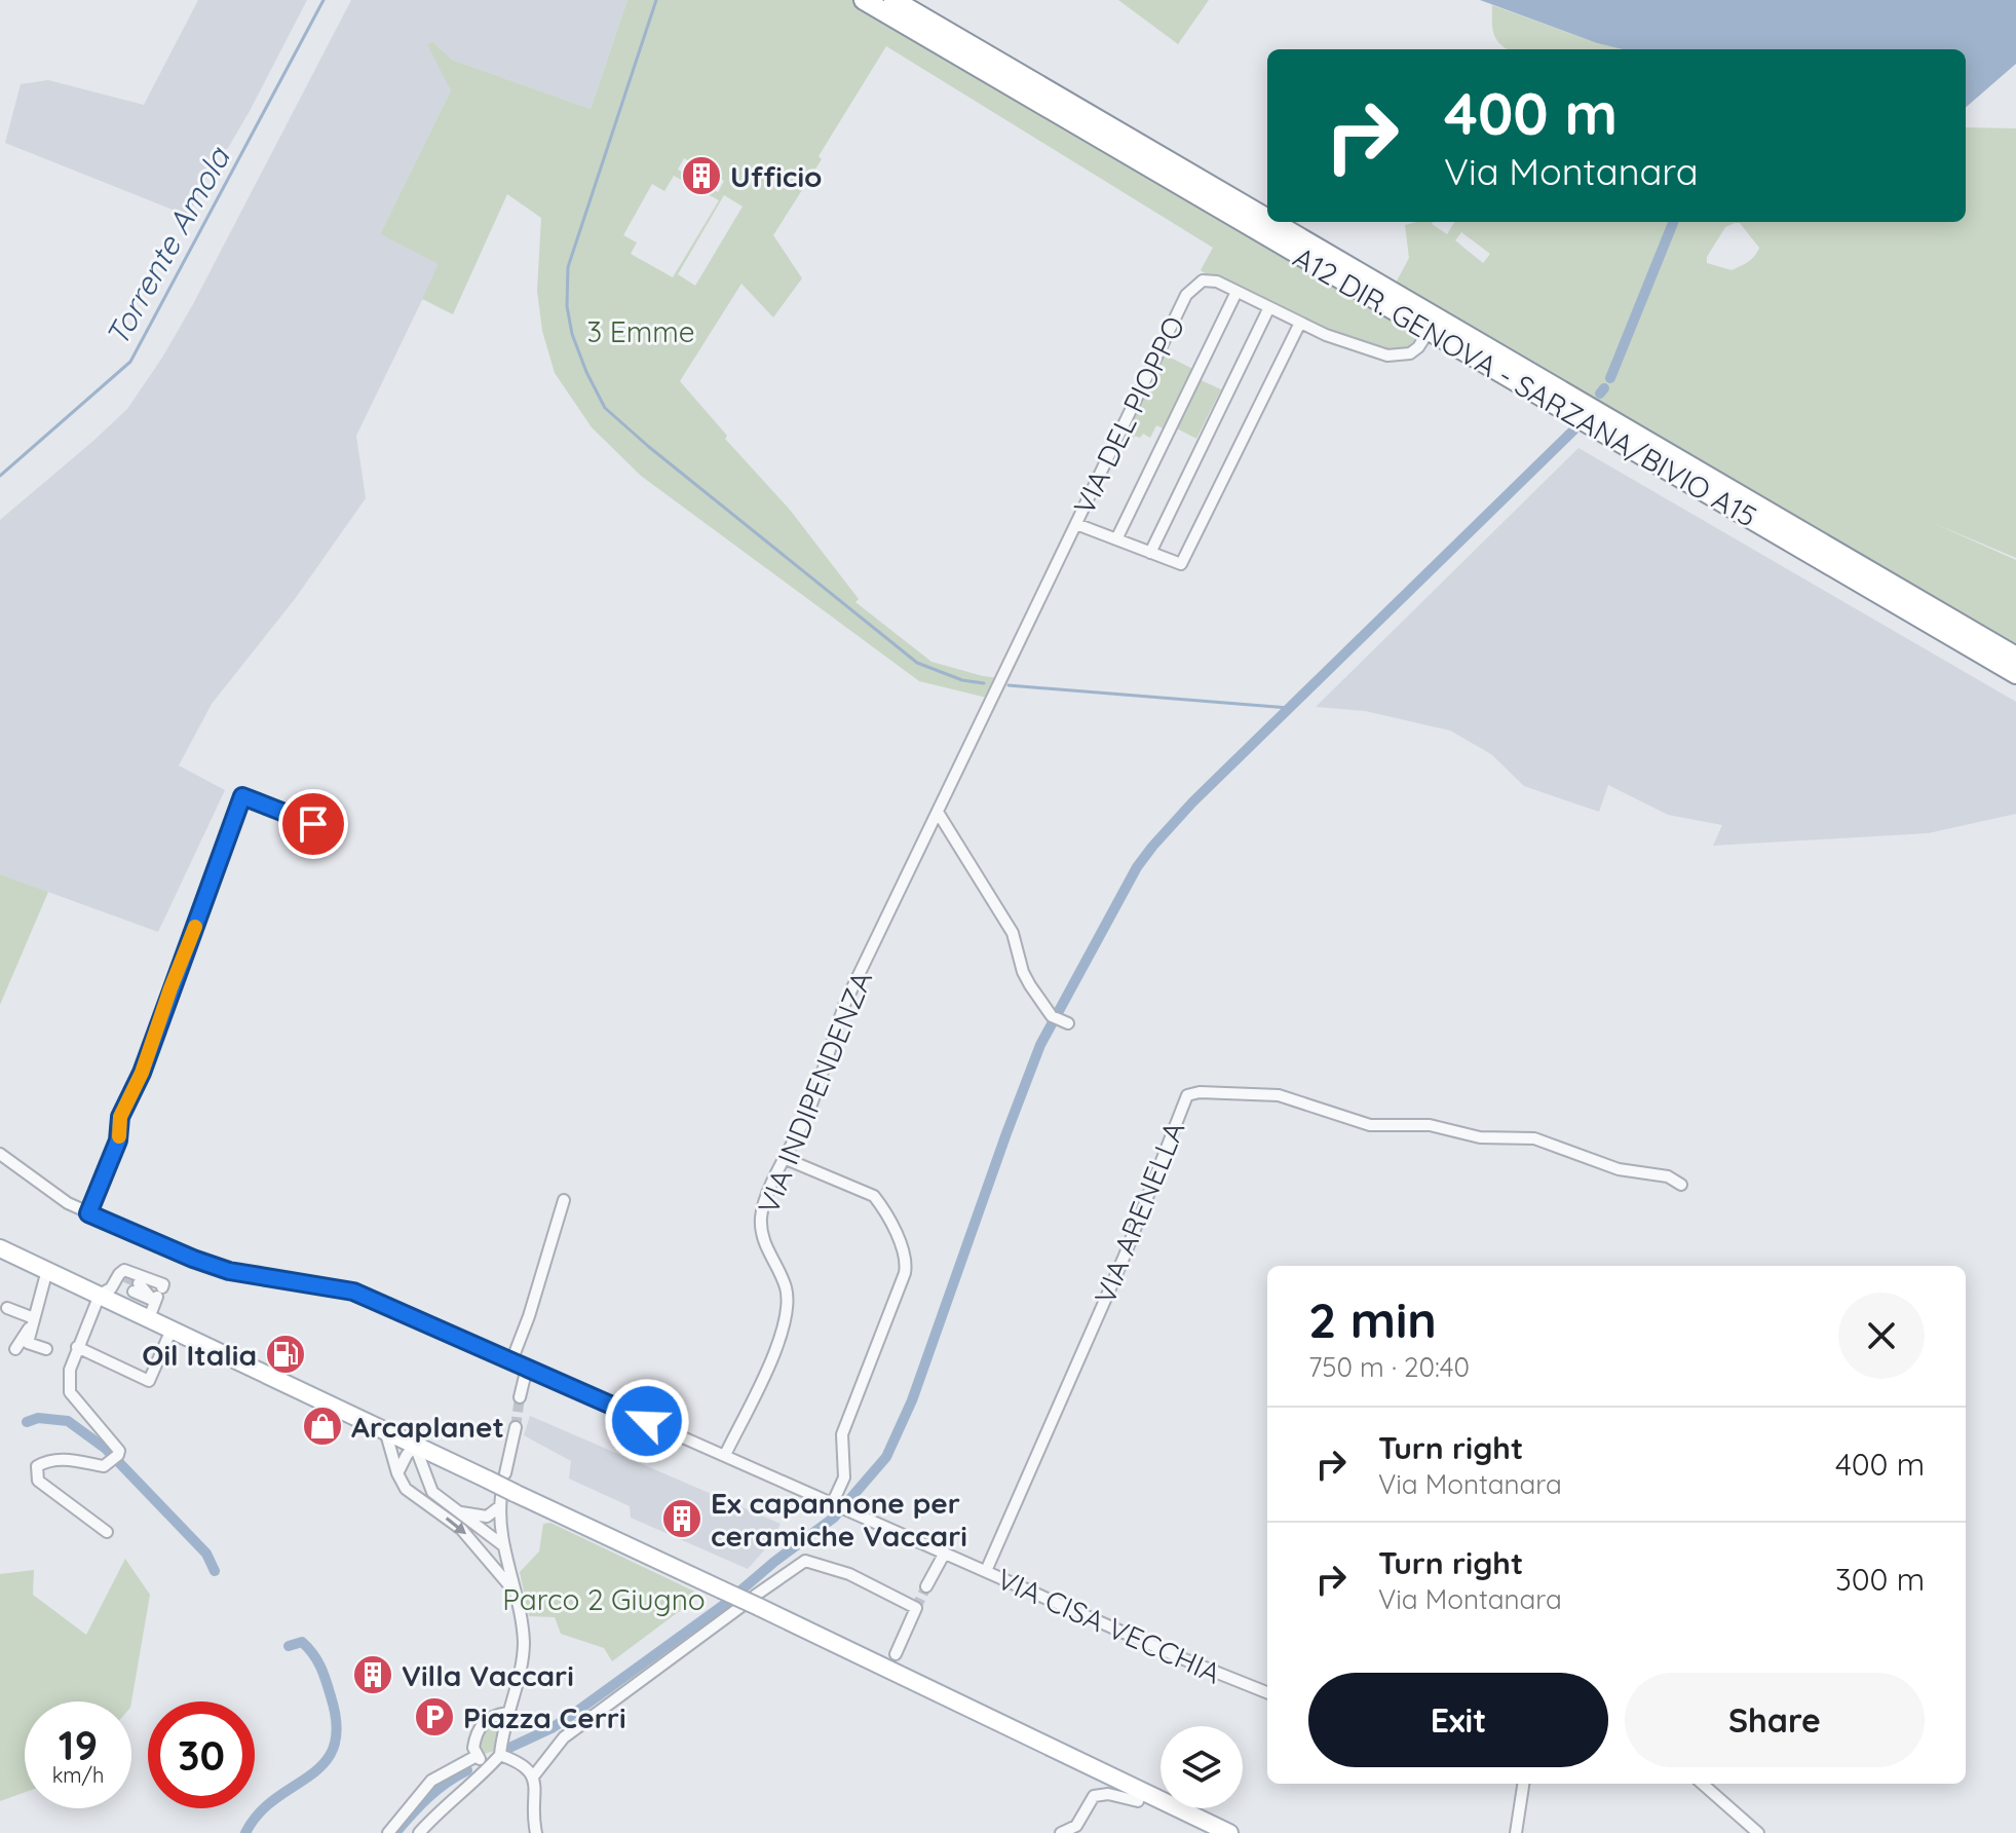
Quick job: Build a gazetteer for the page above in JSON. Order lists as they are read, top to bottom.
{
  "streets": {
    "highway": ["A12 DIR. GENOVA - SARZANA/BIVIO A15"],
    "street": [
      "VIA DEL PIOPPO",
      "VIA INDIPENDENZA",
      "VIA ARENELLA",
      "VIA CISA VECCHIA"
    ]
  },
  "crossings": [
    ["VIA DEL PIOPPO", "VIA INDIPENDENZA"],
    ["VIA INDIPENDENZA", "VIA CISA VECCHIA"],
    ["VIA ARENELLA", "VIA CISA VECCHIA"]
  ],
  "water": ["Torrente Amola"],
  "parks": ["3 Emme", "Parco 2 Giugno"],
  "places": {
    "building": ["Ufficio", "Ex capannone per ceramiche Vaccari", "Villa Vaccari"],
    "fuel station": ["Oil Italia"],
    "shop": ["Arcaplanet"],
    "parking": ["Piazza Cerri"]
  },
  "page": {
    "turn": ["400 m", "Via Montanara"],
    "heading": ["2 min", "750 m · 20:40"],
    "list": [
      {
        "name": "Turn right",
        "note": "Via Montanara",
        "value": "400 m"
      },
      {
        "name": "Turn right",
        "note": "Via Montanara",
        "value": "300 m"
      }
    ],
    "buttons": ["Exit", "Share"],
    "speed": "19 km/h",
    "limit": "30"
  }
}
